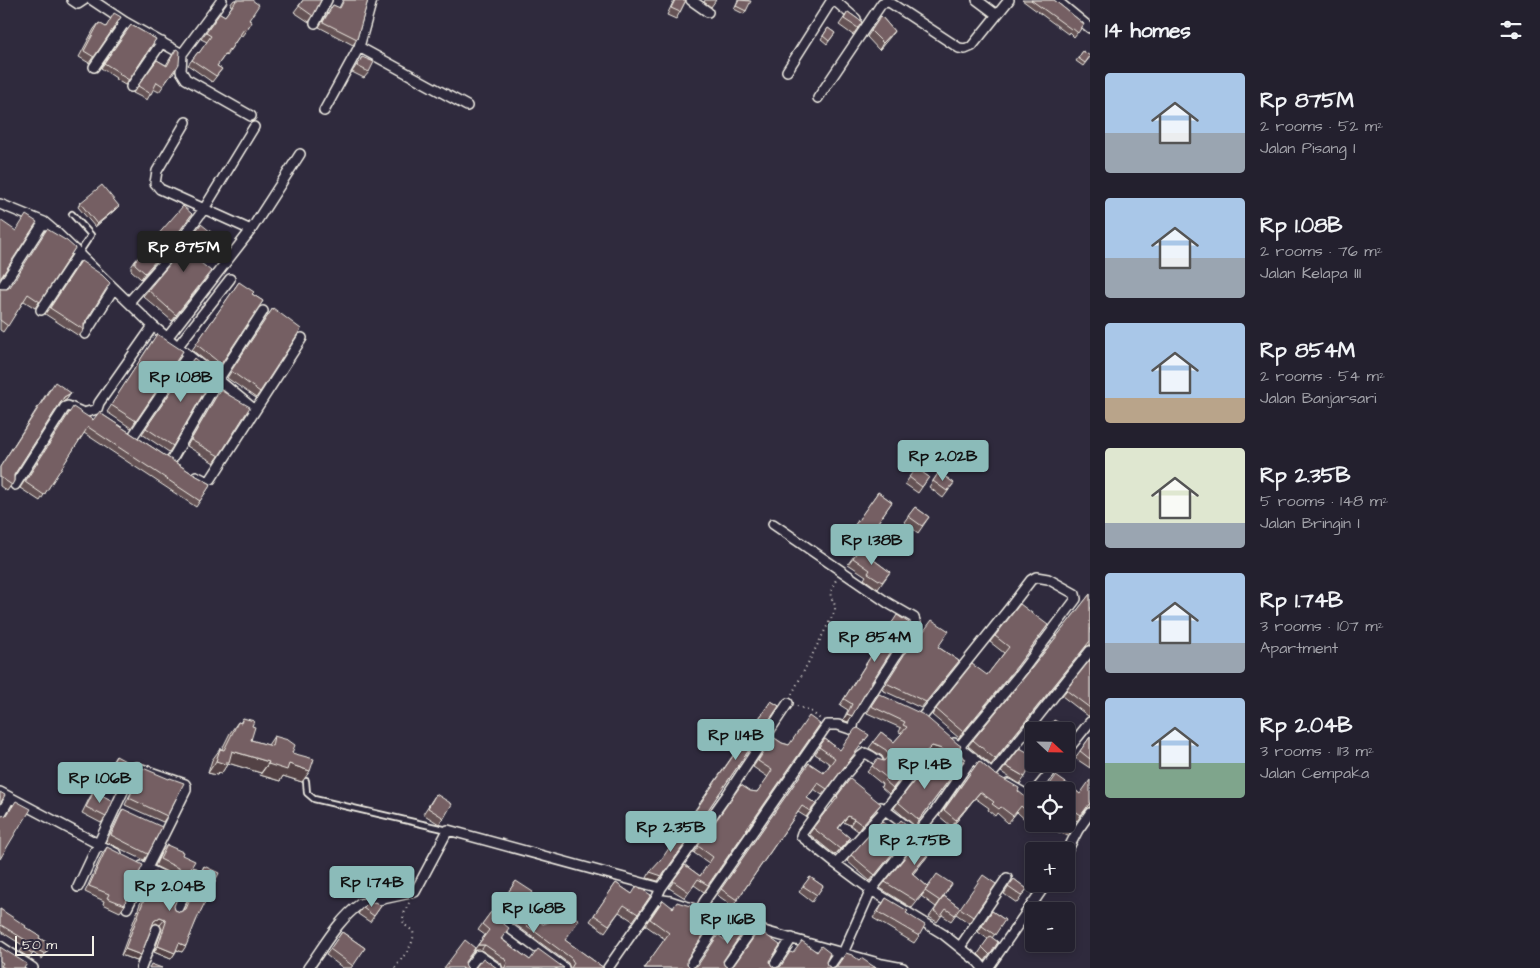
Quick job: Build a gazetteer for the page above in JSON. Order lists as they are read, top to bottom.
{
  "scale_bar": "50 m",
  "north": "right",
  "page": {
    "heading": "14 homes",
    "list": [
      {
        "name": "Rp 875M",
        "note": "2 rooms · 52 m² · Jalan Pisang I"
      },
      {
        "name": "Rp 1.08B",
        "note": "2 rooms · 76 m² · Jalan Kelapa III"
      },
      {
        "name": "Rp 854M",
        "note": "2 rooms · 54 m² · Jalan Banjarsari"
      },
      {
        "name": "Rp 2.35B",
        "note": "5 rooms · 148 m² · Jalan Bringin I"
      },
      {
        "name": "Rp 1.74B",
        "note": "3 rooms · 107 m² · Apartment"
      },
      {
        "name": "Rp 2.04B",
        "note": "3 rooms · 113 m² · Jalan Cempaka"
      }
    ],
    "price": [
      "Rp 875M",
      "Rp 1.08B",
      "Rp 2.02B",
      "Rp 1.38B",
      "Rp 854M",
      "Rp 1.14B",
      "Rp 1.4B",
      "Rp 1.06B",
      "Rp 2.35B",
      "Rp 2.75B",
      "Rp 1.74B",
      "Rp 2.04B",
      "Rp 1.68B",
      "Rp 1.16B"
    ],
    "map_buttons": ["+", "−"],
    "scale": "50 m"
  }
}
